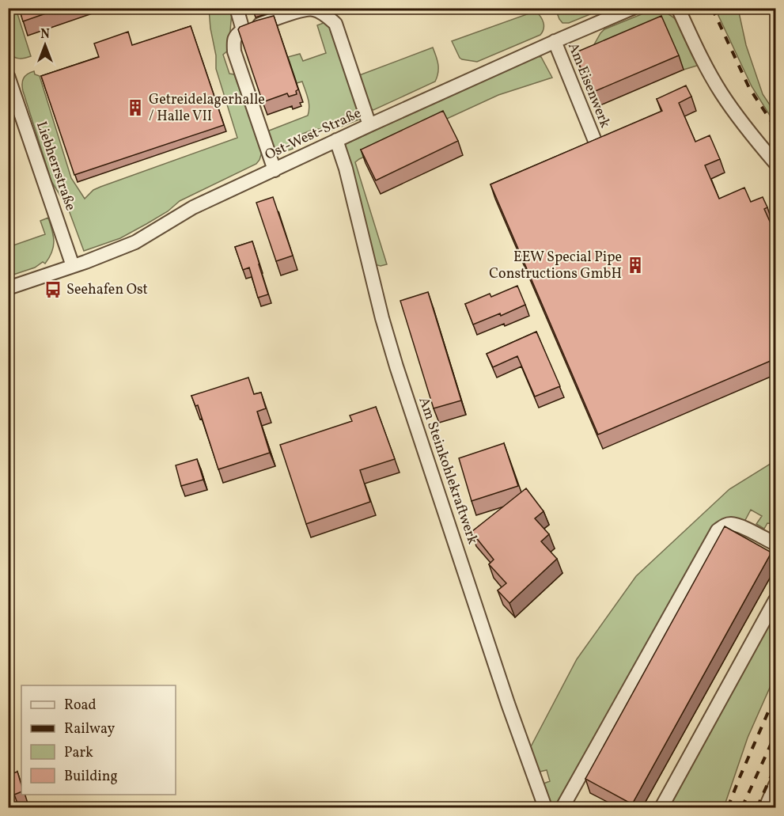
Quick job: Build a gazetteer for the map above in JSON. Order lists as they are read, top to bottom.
{
  "streets": {
    "street": [
      "Am Eisenwerk",
      "Ost-West-Straße",
      "Liebherrstraße",
      "Am Steinkohlekraftwerk"
    ]
  },
  "crossings": [
    ["Am Eisenwerk", "Ost-West-Straße"],
    ["Ost-West-Straße", "Liebherrstraße"],
    ["Ost-West-Straße", "Am Steinkohlekraftwerk"]
  ],
  "places": {
    "building": ["Getreidelagerhalle / Halle VII", "EEW Special Pipe Constructions GmbH"],
    "bus stop": ["Seehafen Ost"]
  },
  "legend": [
    "Road",
    "Railway",
    "Park",
    "Building"
  ],
  "north": "top"
}
